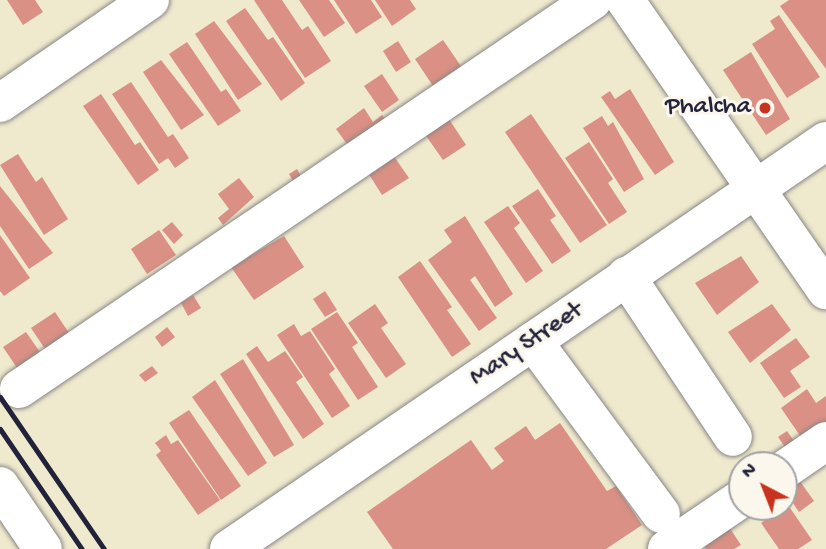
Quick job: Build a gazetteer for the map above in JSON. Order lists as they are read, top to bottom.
{
  "streets": {
    "street": ["Mary Street"]
  },
  "places": ["Phalcha"],
  "north": "top left"
}
